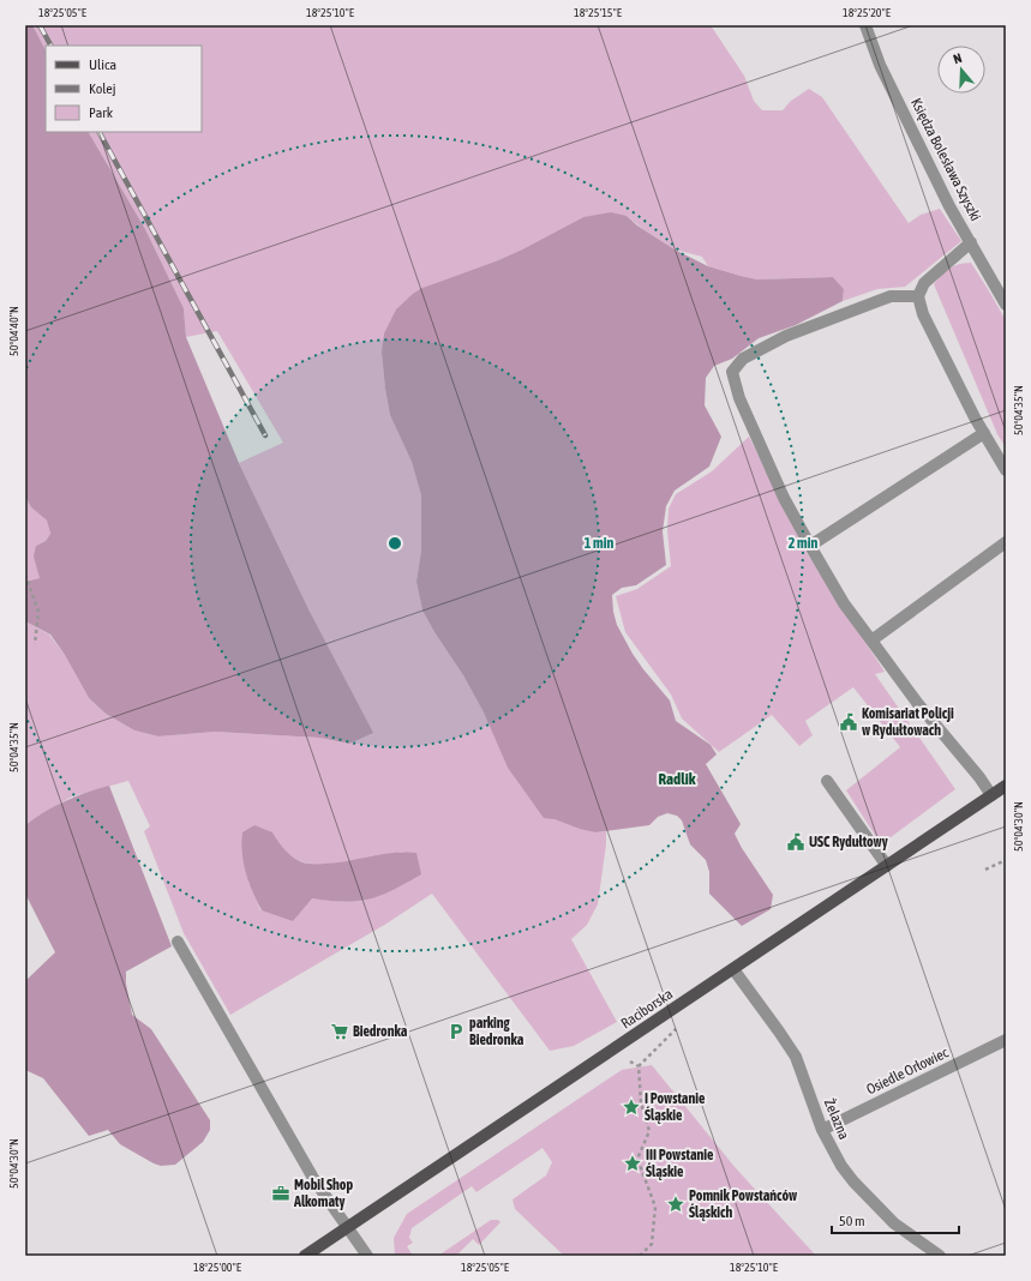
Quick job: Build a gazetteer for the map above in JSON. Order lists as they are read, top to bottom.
{
  "streets": {
    "main road": ["Raciborska"],
    "street": ["Księdza Bolesława Szyszki", "Osiedle Orłowiec", "Żelazna"]
  },
  "crossings": [
    ["Raciborska", "Żelazna"],
    ["Osiedle Orłowiec", "Żelazna"]
  ],
  "districts": ["Radlik"],
  "places": {
    "public building": ["Komisariat Policji w Rydułtowach", "USC Rydułtowy"],
    "supermarket": ["Biedronka"],
    "parking": ["parking Biedronka"],
    "place": ["I Powstanie Śląskie", "III Powstanie Śląskie", "Pomnik Powstańców Śląskich"],
    "office": ["Mobil Shop Alkomaty"]
  },
  "legend": ["Ulica", "Kolej", "Park"],
  "scale_bar": "50 m",
  "north": "top",
  "coordinates": [
    "18°25'05\"E",
    "18°25'10\"E",
    "18°25'15\"E",
    "18°25'20\"E",
    "50°04'40\"N",
    "50°04'35\"N",
    "50°04'30\"N",
    "18°25'00\"E"
  ],
  "rings": ["1 min", "2 min"]
}
